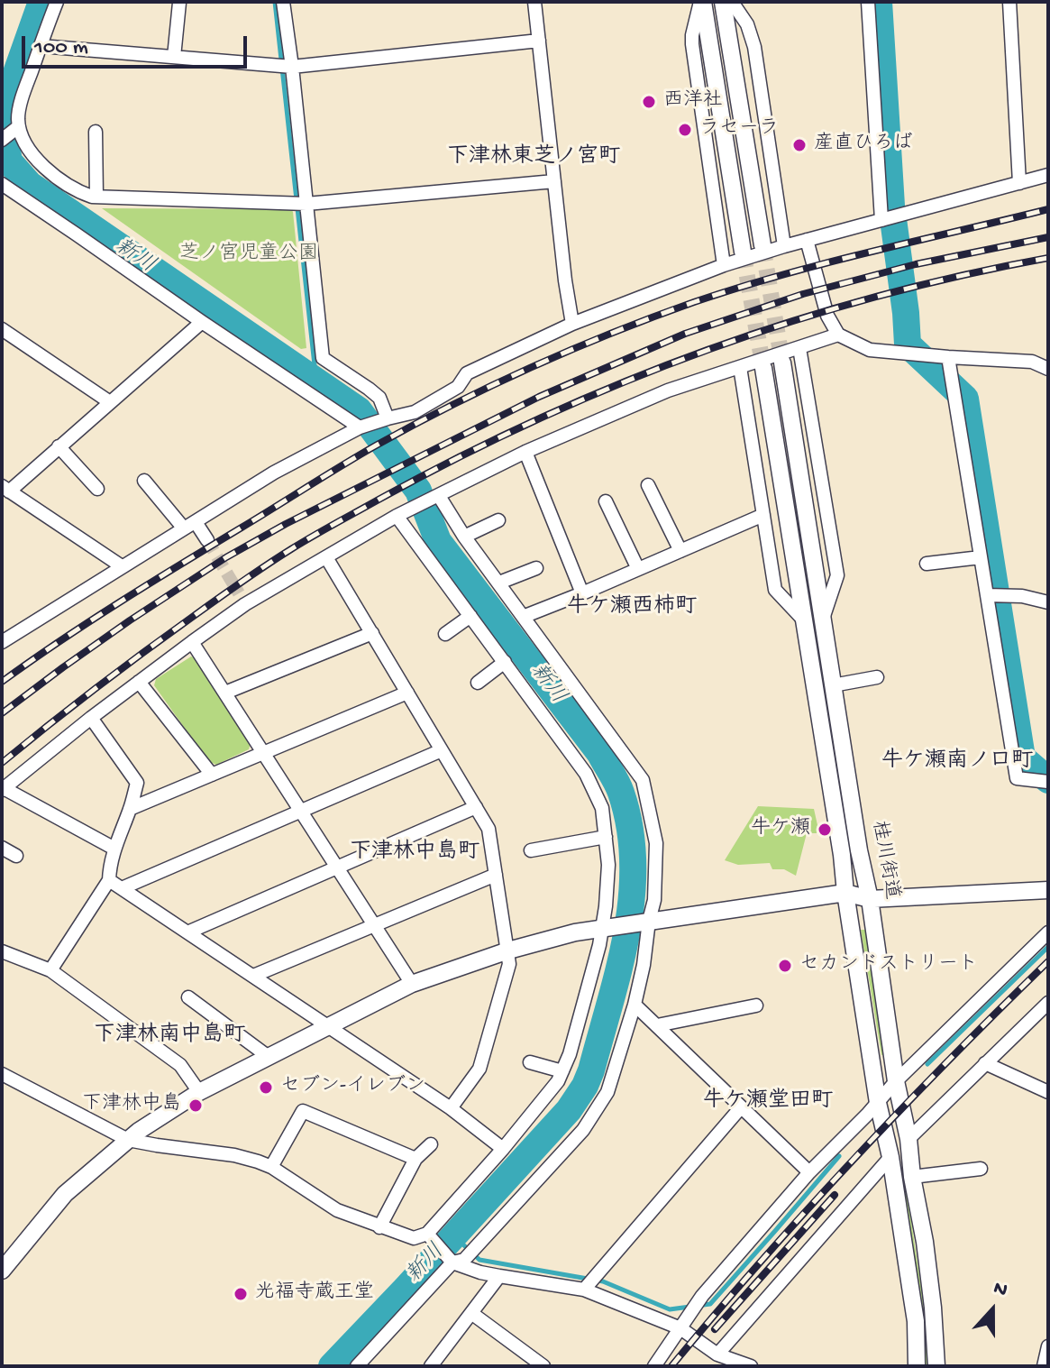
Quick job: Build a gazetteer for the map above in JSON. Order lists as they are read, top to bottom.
{
  "streets": {
    "street": ["桂川街道"]
  },
  "districts": [
    "下津林東芝ノ宮町",
    "牛ケ瀬西柿町",
    "牛ケ瀬南ノ口町",
    "下津林中島町",
    "下津林南中島町",
    "牛ケ瀬堂田町"
  ],
  "water": ["新川"],
  "parks": ["芝ノ宮児童公園"],
  "places": [
    "西洋社",
    "ラセーラ",
    "産直ひろば",
    "牛ケ瀬",
    "セカンドストリート",
    "セブン-イレブン",
    "下津林中島",
    "光福寺蔵王堂"
  ],
  "scale_bar": "100 m",
  "north": "top"
}
